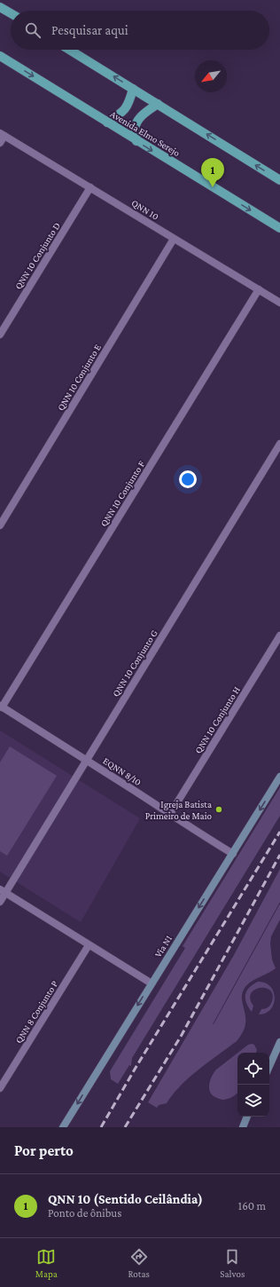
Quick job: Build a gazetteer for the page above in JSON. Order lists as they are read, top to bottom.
{
  "streets": {
    "main road": ["Avenida Elmo Serejo", "Via N1"],
    "street": [
      "QNN 10",
      "QNN 10 Conjunto D",
      "QNN 10 Conjunto E",
      "QNN 10 Conjunto F",
      "QNN 10 Conjunto G",
      "QNN 10 Conjunto H",
      "EQNN 8/10",
      "QNN 8 Conjunto P"
    ]
  },
  "crossings": [
    ["QNN 10", "QNN 10 Conjunto D"],
    ["QNN 10", "QNN 10 Conjunto E"],
    ["QNN 10", "QNN 10 Conjunto F"],
    ["QNN 10 Conjunto F", "EQNN 8/10"],
    ["QNN 10 Conjunto G", "EQNN 8/10"],
    ["QNN 10 Conjunto H", "EQNN 8/10"],
    ["EQNN 8/10", "Via N1"]
  ],
  "one_way": ["Via N1"],
  "places": ["Igreja Batista Primeiro de Maio"],
  "north": "bottom left",
  "page": {
    "search": "Pesquisar aqui",
    "pins": "1",
    "heading": "Por perto",
    "list": [
      {
        "mark": "1",
        "name": "QNN 10 (Sentido Ceilândia)",
        "note": "Ponto de ônibus",
        "value": "160 m"
      }
    ],
    "nav": ["Mapa", "Rotas", "Salvos"]
  }
}
